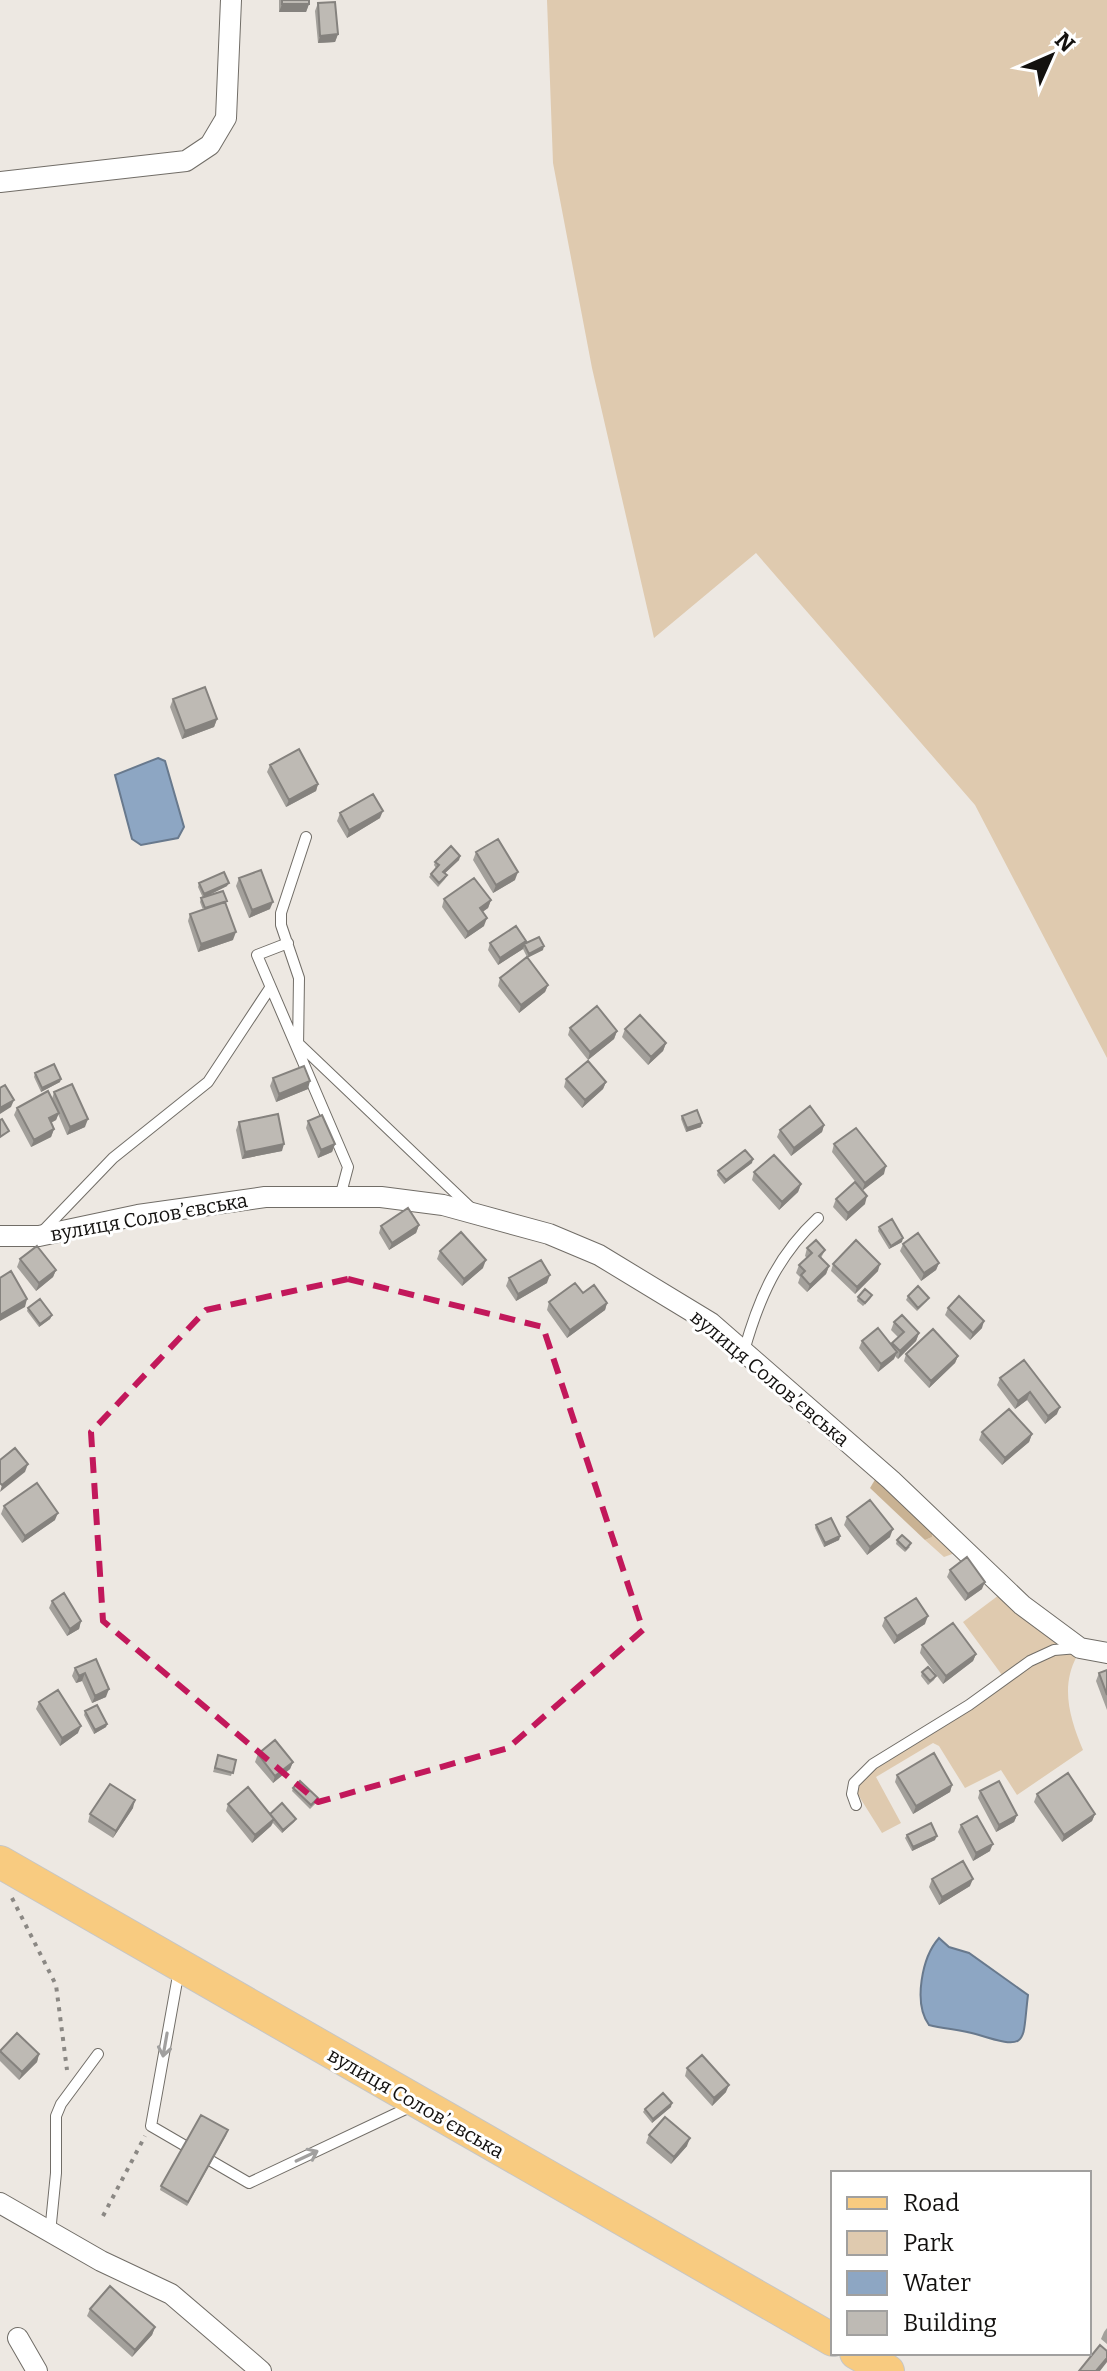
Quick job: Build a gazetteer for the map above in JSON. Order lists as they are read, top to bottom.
{
  "streets": {
    "main road": ["вулиця Соловʼєвська"]
  },
  "legend": [
    "Road",
    "Park",
    "Water",
    "Building"
  ],
  "north": "top right"
}
